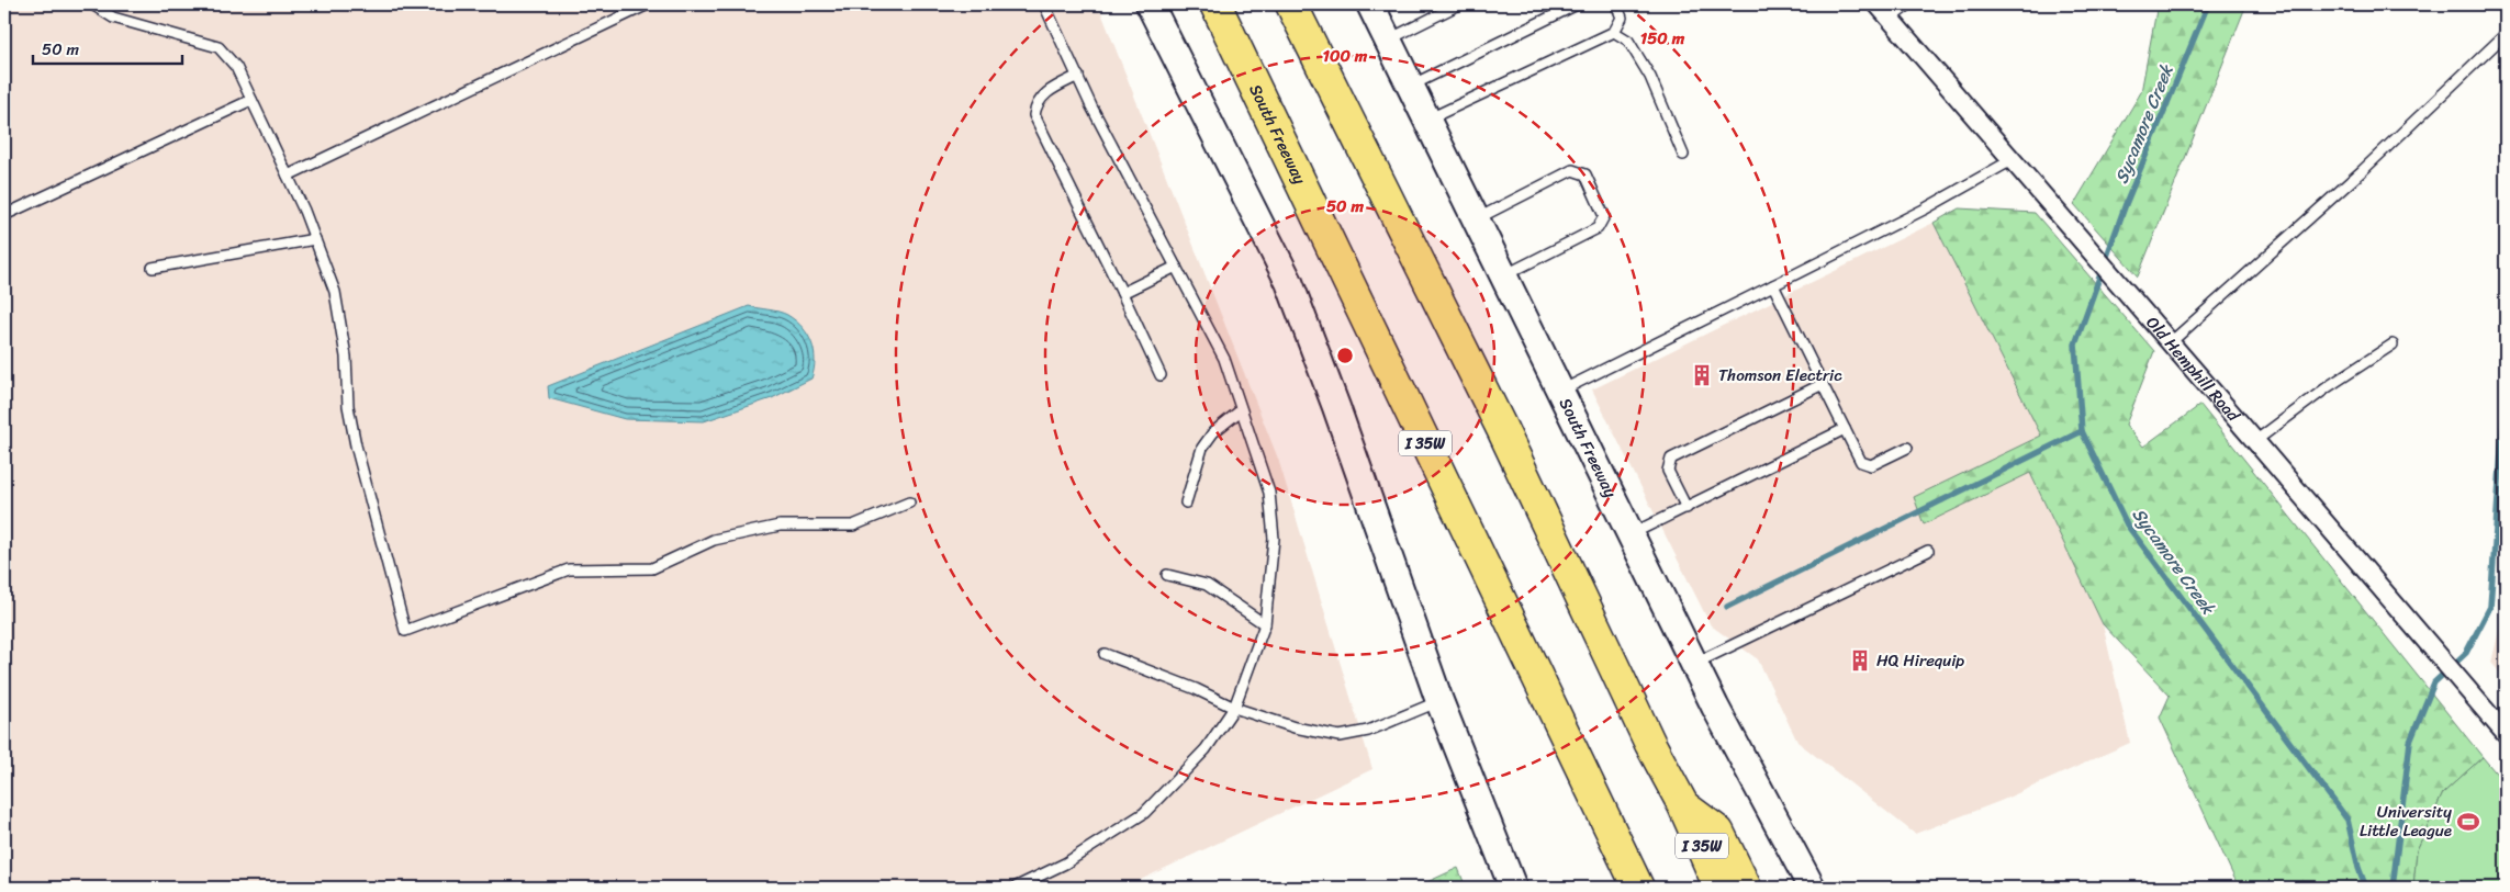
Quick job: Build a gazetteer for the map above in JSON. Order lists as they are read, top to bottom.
{
  "streets": {
    "highway": ["South Freeway", "I 35W"],
    "street": ["Old Hemphill Road"]
  },
  "water": ["Sycamore Creek"],
  "places": {
    "building": ["Thomson Electric", "HQ Hirequip"],
    "sports": ["University Little League"]
  },
  "scale_bar": "50 m",
  "rings": ["150 m", "100 m", "50 m"]
}
